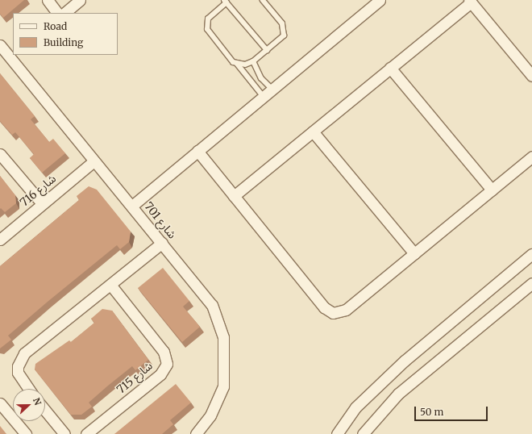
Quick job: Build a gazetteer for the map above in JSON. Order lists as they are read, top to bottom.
{
  "streets": {
    "street": ["شارع 716", "شارع 701", "شارع 715"]
  },
  "crossings": [
    ["شارع 716", "شارع 701"]
  ],
  "legend": ["Road", "Building"],
  "scale_bar": "50 m",
  "north": "right"
}
